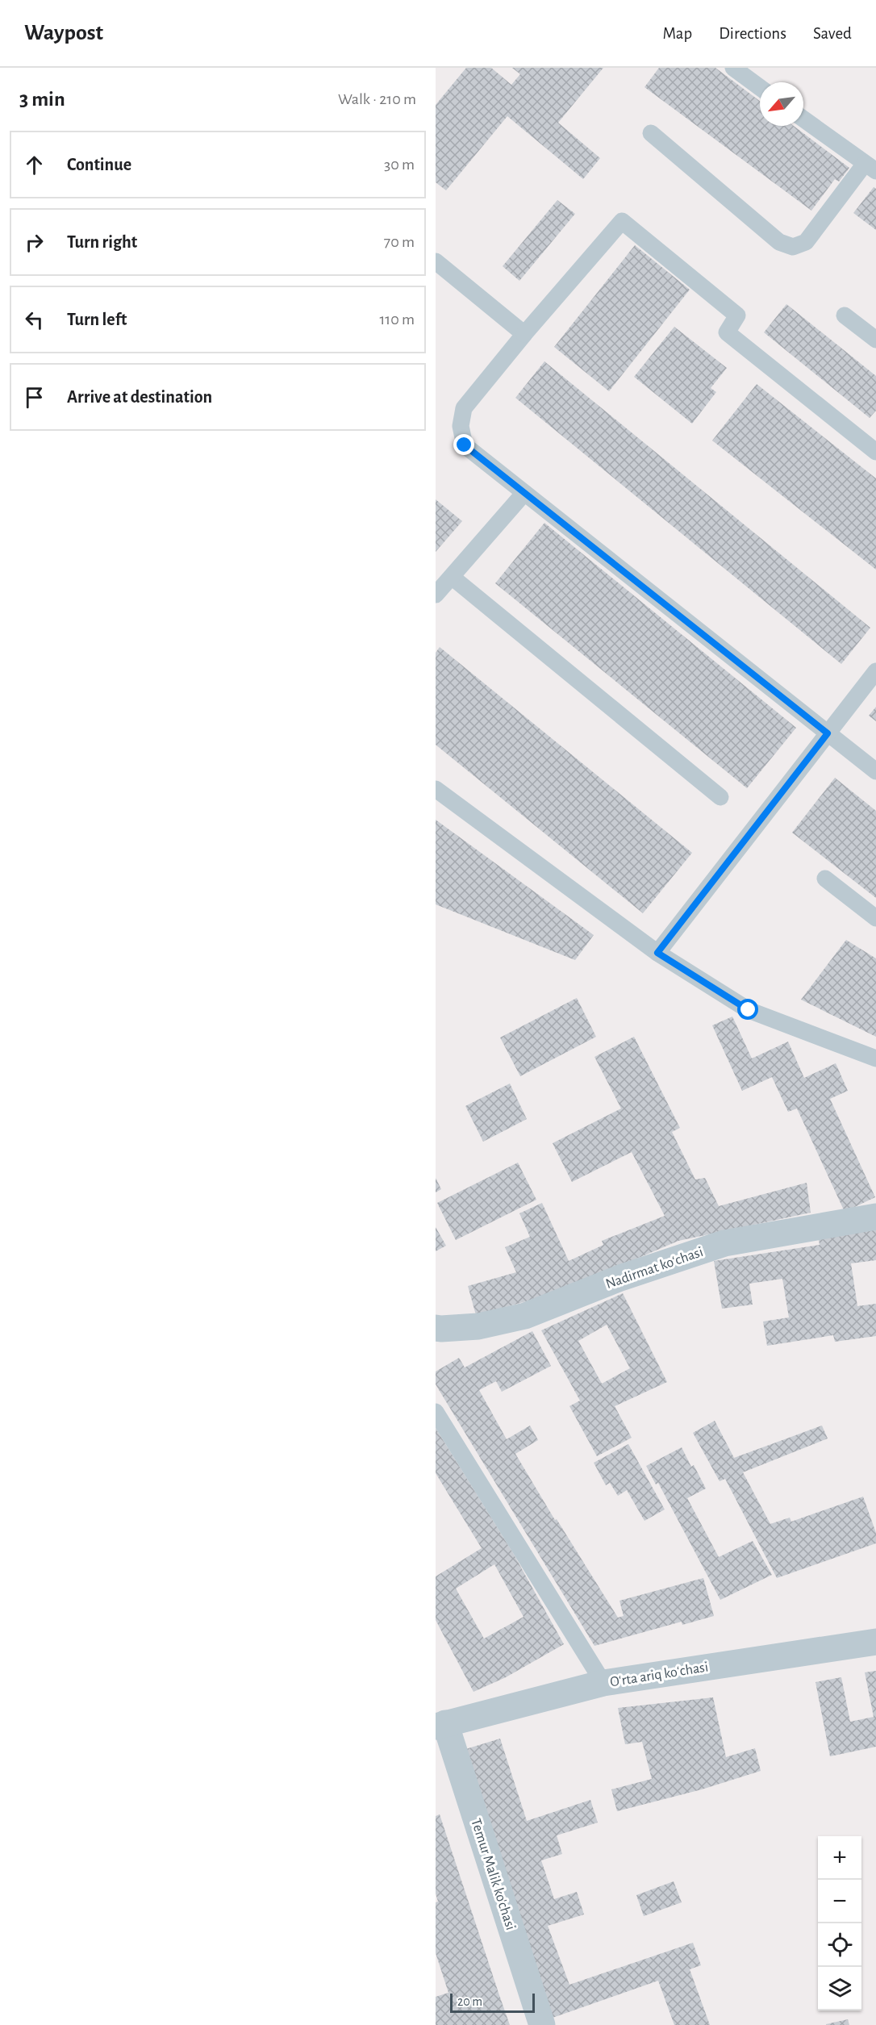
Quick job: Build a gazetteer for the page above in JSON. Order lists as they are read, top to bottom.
{
  "streets": {
    "street": ["Nadirmat koʻchasi", "Oʻrta ariq koʻchasi", "Temur Malik ko'chasi"]
  },
  "crossings": [
    ["Oʻrta ariq koʻchasi", "Temur Malik ko'chasi"]
  ],
  "scale_bar": "20 m",
  "north": "bottom left",
  "page": {
    "header": "Waypost",
    "nav": ["Map", "Directions", "Saved"],
    "heading": ["3 min", "Walk · 210 m"],
    "list": [
      ["Continue", "30 m"],
      ["Turn right", "70 m"],
      ["Turn left", "110 m"],
      "Arrive at destination"
    ],
    "map_buttons": ["+", "−"],
    "scale": "20 m"
  }
}
